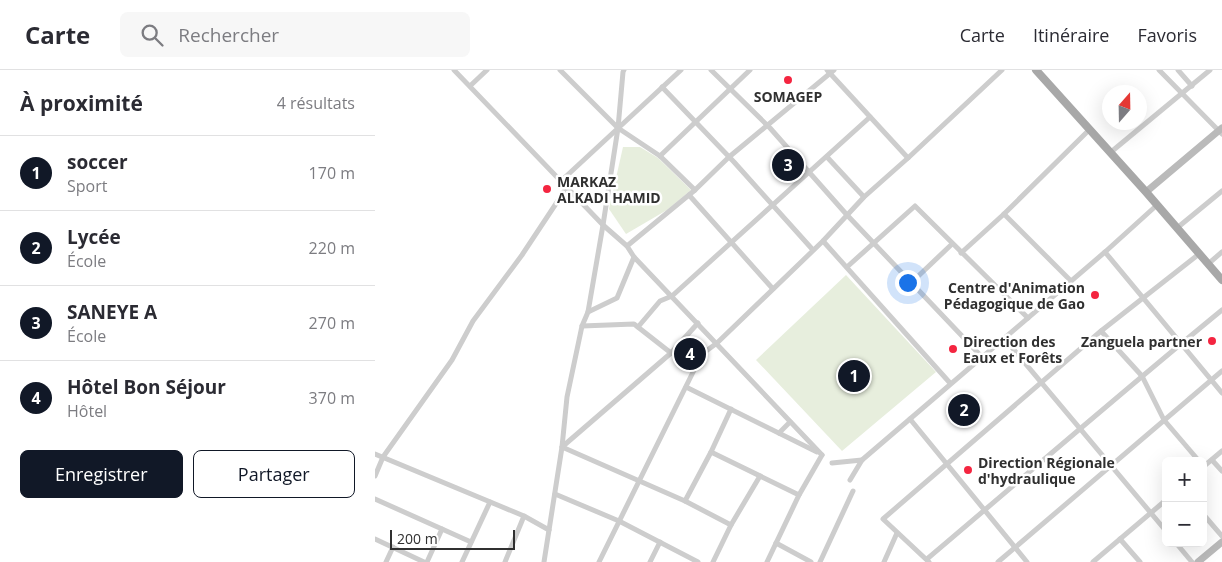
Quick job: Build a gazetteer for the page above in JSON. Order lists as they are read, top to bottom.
{
  "places": [
    "SOMAGEP",
    "MARKAZ ALKADI HAMID",
    "Centre d'Animation Pédagogique de Gao",
    "Zanguela partner",
    "Direction des Eaux et Forêts",
    "Direction Régionale d'hydraulique"
  ],
  "scale_bar": "200 m",
  "north": "top",
  "page": {
    "header": "Carte",
    "search": "Rechercher",
    "nav": ["Carte", "Itinéraire", "Favoris"],
    "heading": ["À proximité", "4 résultats"],
    "list": [
      {
        "mark": "1",
        "name": "soccer",
        "note": "Sport",
        "value": "170 m"
      },
      {
        "mark": "2",
        "name": "Lycée",
        "note": "École",
        "value": "220 m"
      },
      {
        "mark": "3",
        "name": "SANEYE A",
        "note": "École",
        "value": "270 m"
      },
      {
        "mark": "4",
        "name": "Hôtel Bon Séjour",
        "note": "Hôtel",
        "value": "370 m"
      }
    ],
    "pins": [
      "3",
      "4",
      "1",
      "2"
    ],
    "buttons": ["Enregistrer", "Partager"],
    "map_buttons": ["+", "−"],
    "scale": "200 m"
  }
}
